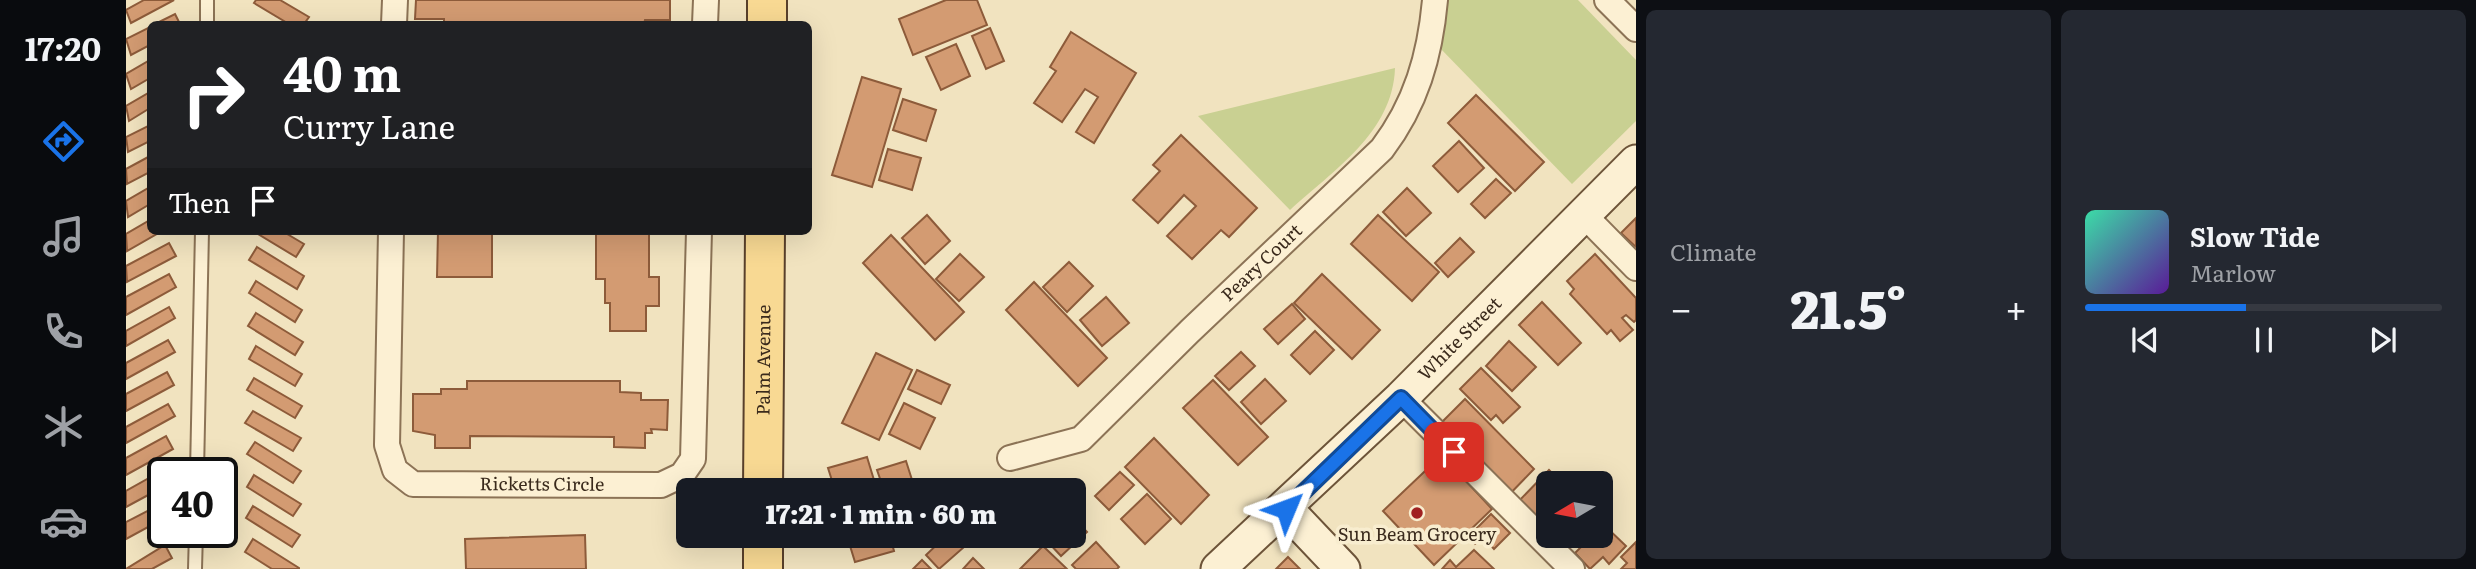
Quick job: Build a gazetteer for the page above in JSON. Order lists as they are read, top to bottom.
{
  "streets": {
    "main road": ["Palm Avenue"],
    "street": ["Peary Court", "White Street", "Ricketts Circle"]
  },
  "places": ["Sun Beam Grocery"],
  "north": "left",
  "page": {
    "tabs": "17:20",
    "tile": "Climate",
    "turn": ["40 m", "Curry Lane"],
    "then": "Then",
    "song": ["Slow Tide", "Marlow"],
    "heat": ["−", "21.5°", "+"],
    "limit": "40",
    "trip": "17:21 · 1 min · 60 m"
  }
}
